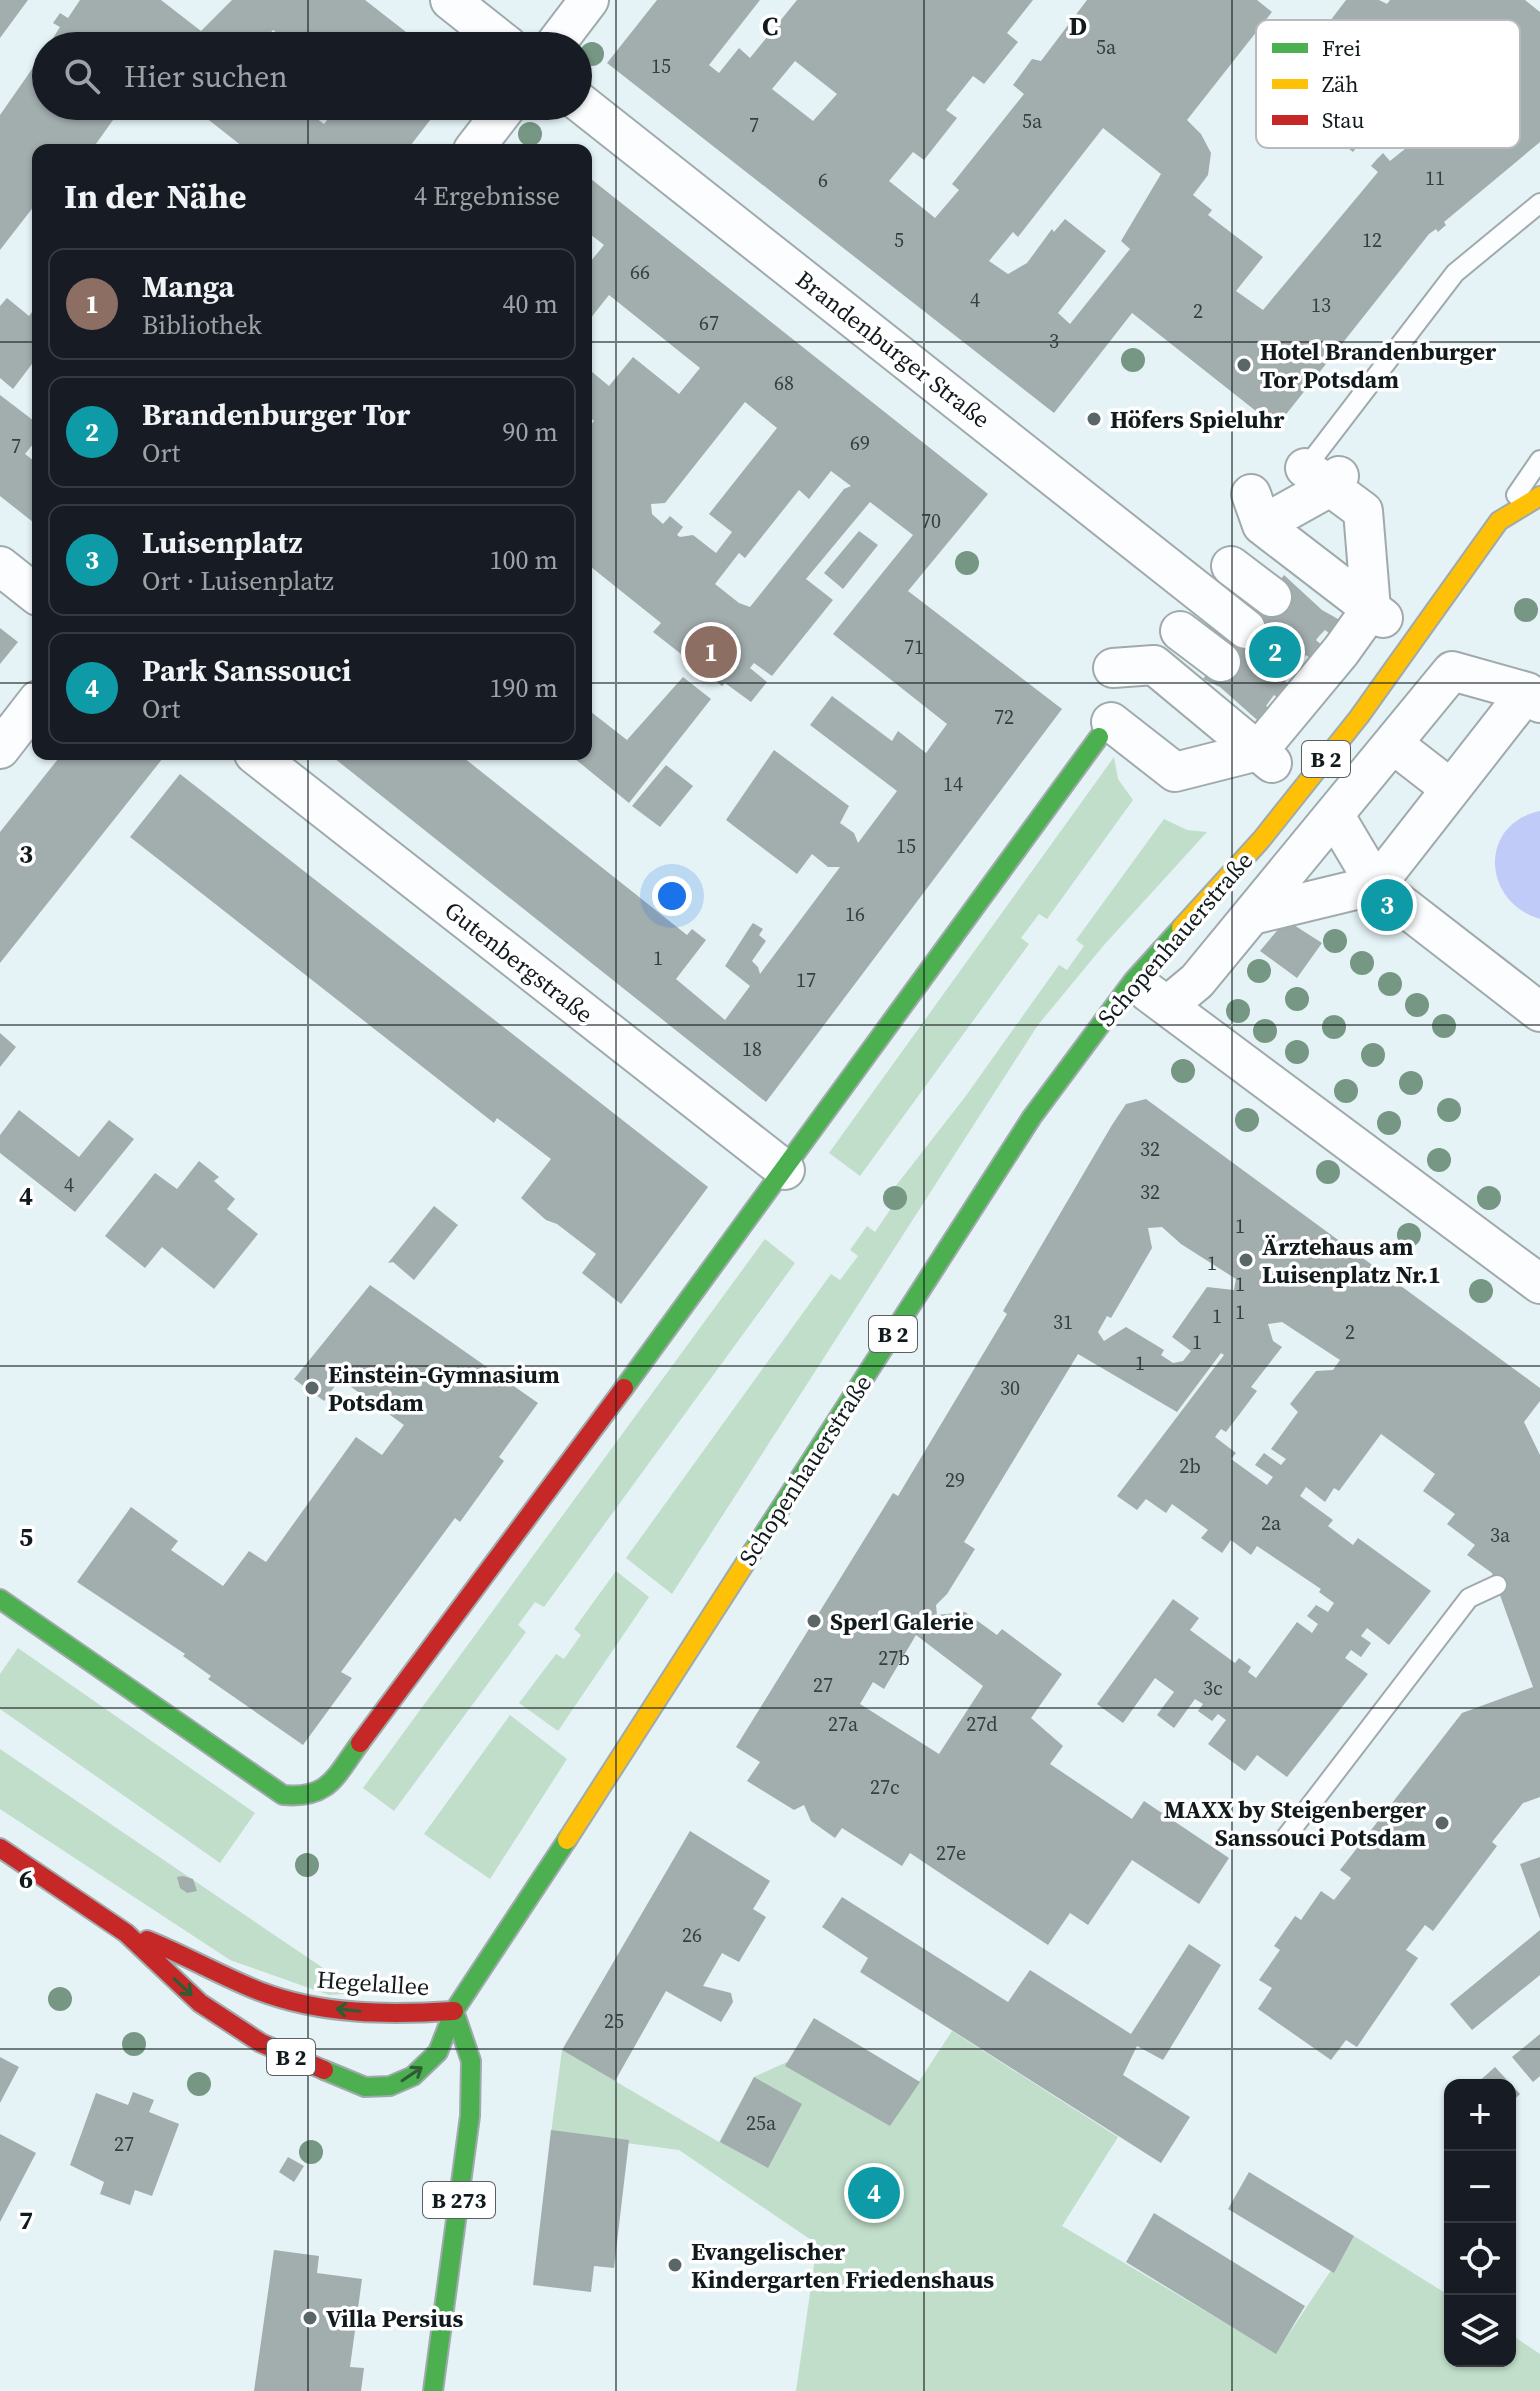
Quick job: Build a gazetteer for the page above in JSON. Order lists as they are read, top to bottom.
{
  "streets": {
    "main road": [
      "B 2",
      "Schopenhauerstraße",
      "Hegelallee",
      "B 273"
    ],
    "street": ["Brandenburger Straße", "Gutenbergstraße"]
  },
  "crossings": [
    ["Schopenhauerstraße", "Hegelallee"],
    ["Schopenhauerstraße", "B 273"],
    ["Hegelallee", "B 273"]
  ],
  "places": [
    "Hotel Brandenburger Tor Potsdam",
    "Höfers Spieluhr",
    "Ärztehaus am Luisenplatz Nr.1",
    "Einstein-Gymnasium Potsdam",
    "Sperl Galerie",
    "MAXX by Steigenberger Sanssouci Potsdam",
    "Evangelischer Kindergarten Friedenshaus",
    "Villa Persius"
  ],
  "house_numbers": [
    "5a",
    "15",
    "5a",
    "7",
    "11",
    "6",
    "5",
    "12",
    "66",
    "4",
    "13",
    "2",
    "67",
    "3",
    "68",
    "69",
    "7",
    "70",
    "71",
    "72",
    "14",
    "15",
    "16",
    "1",
    "17",
    "18",
    "32",
    "4",
    "32",
    "1",
    "1",
    "1",
    "1",
    "1",
    "31",
    "2",
    "1",
    "1",
    "30",
    "2b",
    "29",
    "2a",
    "3a",
    "27b",
    "27",
    "3c",
    "27a",
    "27d",
    "27c",
    "27e",
    "26",
    "25",
    "25a",
    "27"
  ],
  "legend": ["Frei", "Zäh", "Stau"],
  "page": {
    "search": "Hier suchen",
    "heading": ["In der Nähe", "4 Ergebnisse"],
    "list": [
      {
        "mark": "1",
        "name": "Manga",
        "note": "Bibliothek",
        "value": "40 m"
      },
      {
        "mark": "2",
        "name": "Brandenburger Tor",
        "note": "Ort",
        "value": "90 m"
      },
      {
        "mark": "3",
        "name": "Luisenplatz",
        "note": "Ort · Luisenplatz",
        "value": "100 m"
      },
      {
        "mark": "4",
        "name": "Park Sanssouci",
        "note": "Ort",
        "value": "190 m"
      }
    ],
    "pins": [
      "1",
      "2",
      "3",
      "4"
    ],
    "map_buttons": ["+", "−"]
  },
  "grid": {
    "columns": ["C", "D"],
    "rows": [
      "3",
      "4",
      "5",
      "6",
      "7"
    ]
  }
}
